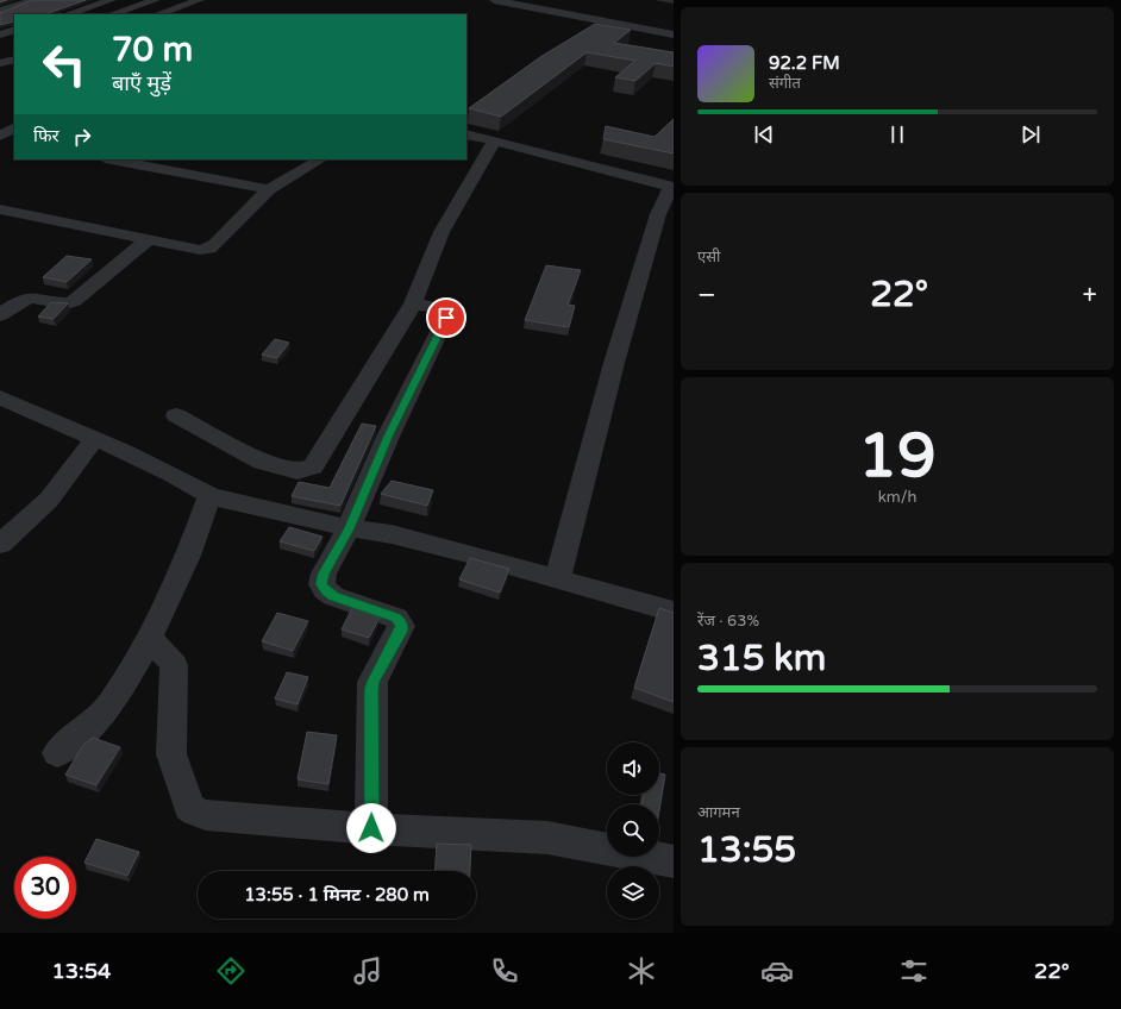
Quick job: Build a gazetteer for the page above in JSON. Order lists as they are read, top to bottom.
{
  "page": {
    "turn": ["70 m", "बाएँ मुड़ें"],
    "song": ["92.2 FM", "संगीत"],
    "then": "फिर",
    "tile": [
      "एसी",
      ["19", "km/h"],
      ["रेंज · 63%", "315 km"],
      ["आगमन", "13:55"]
    ],
    "heat": ["−", "22°", "+"],
    "limit": "30",
    "trip": "13:55 · 1 मिनट · 280 m",
    "tabs": ["13:54", "22°"]
  }
}
